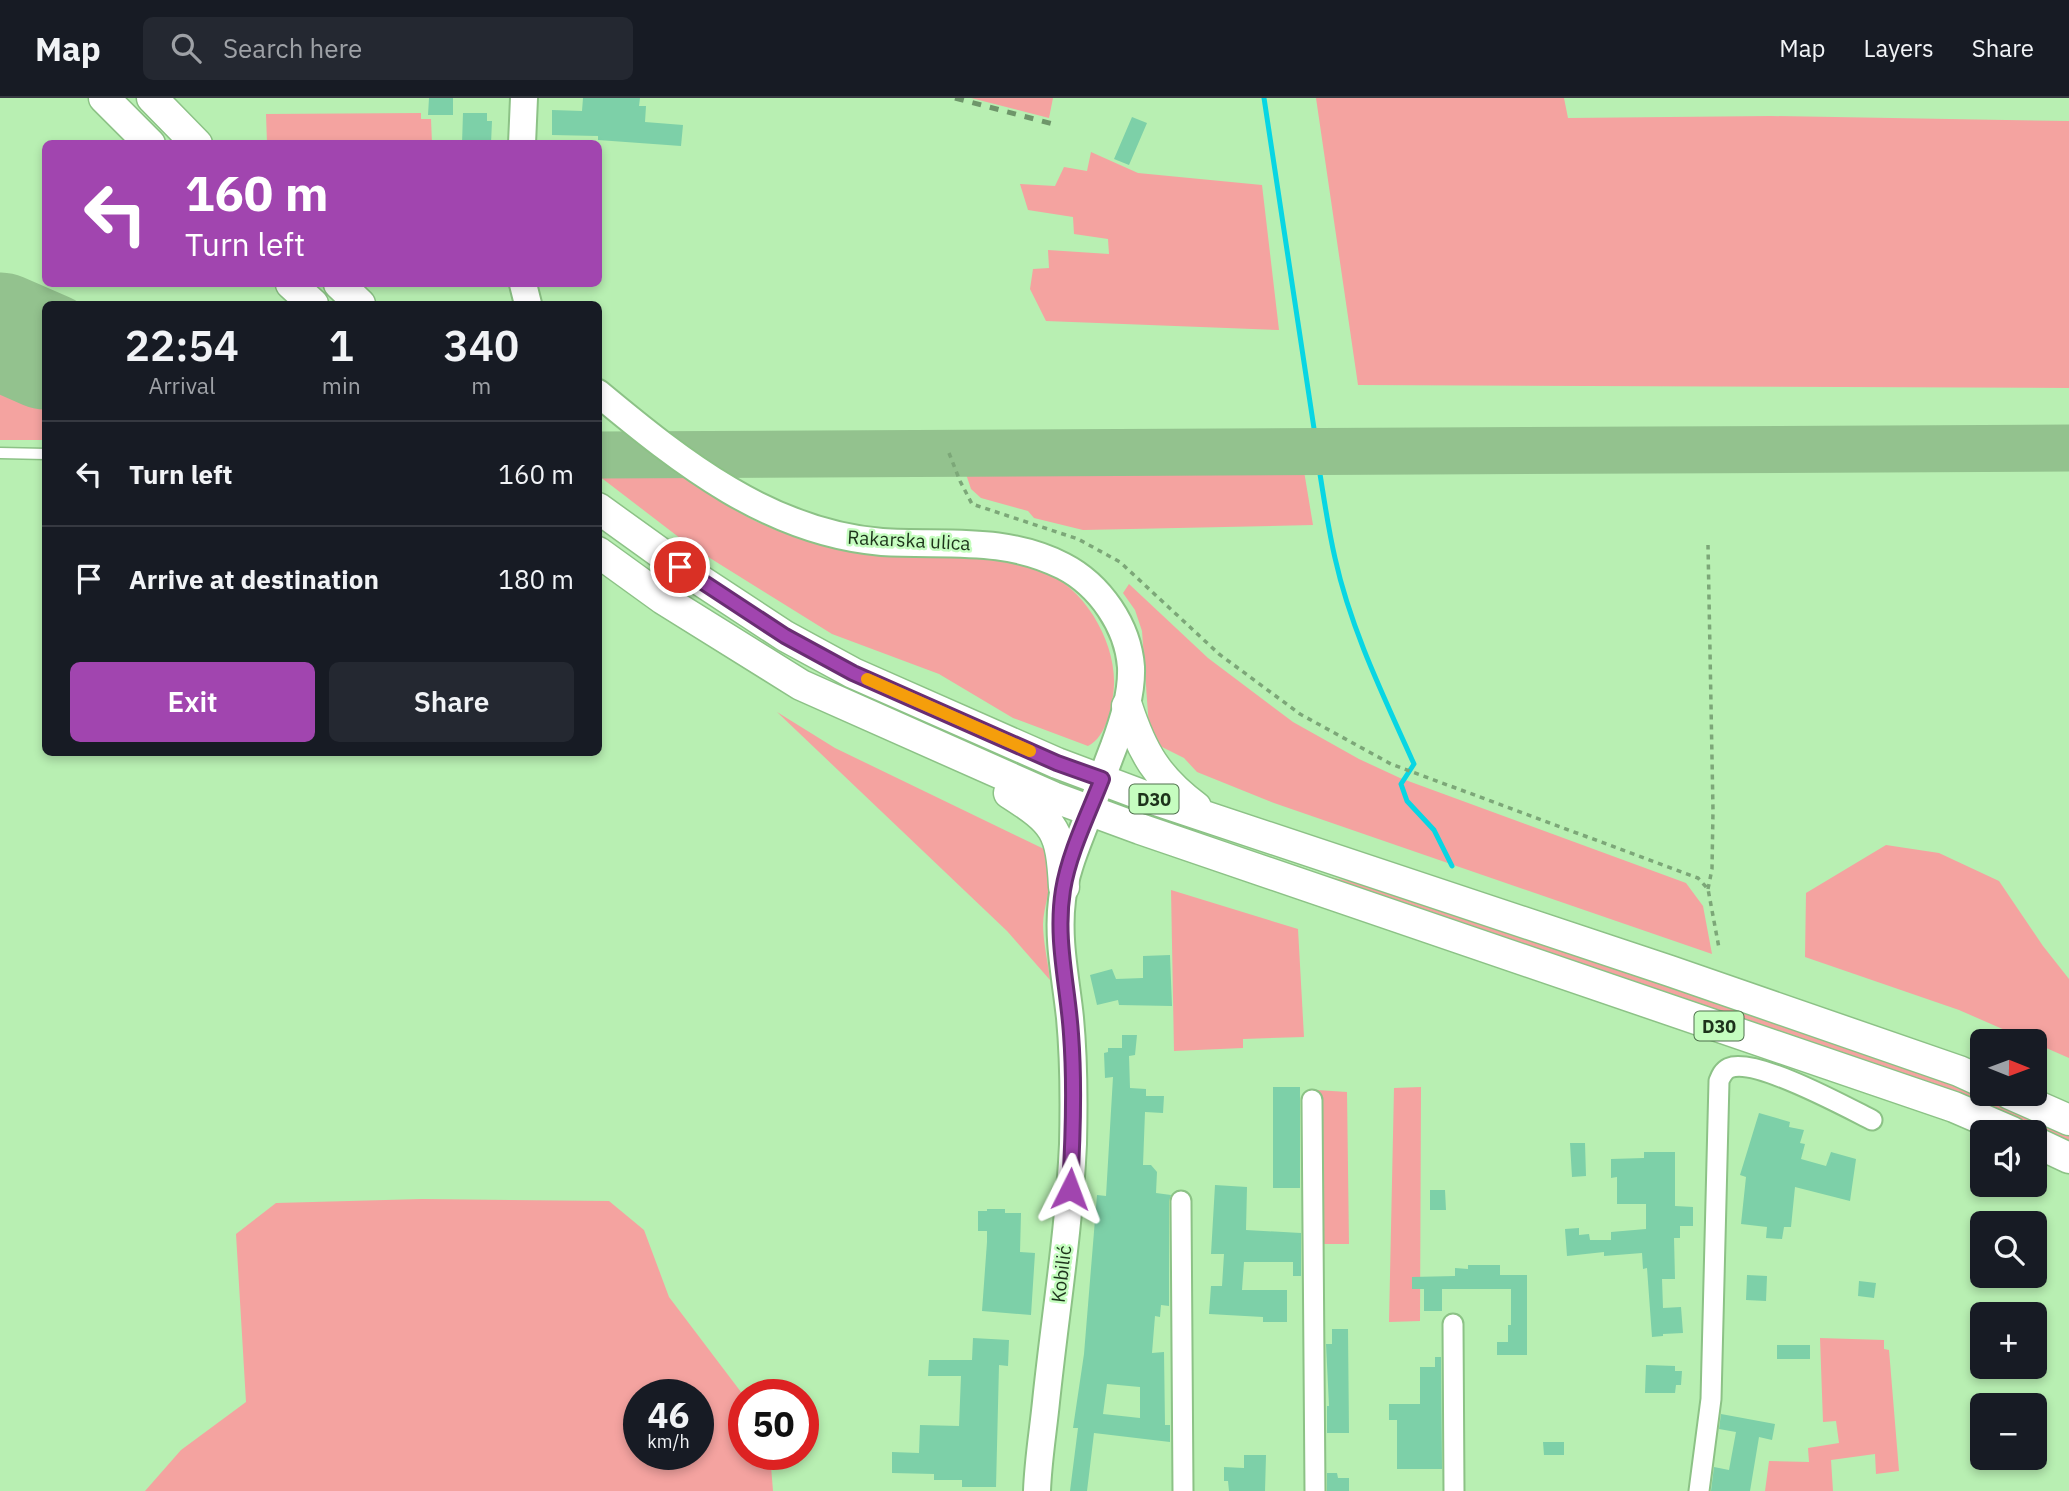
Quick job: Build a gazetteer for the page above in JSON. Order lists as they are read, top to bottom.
{
  "streets": {
    "main road": ["Rakarska ulica", "D30", "Kobilić"]
  },
  "crossings": [
    ["Rakarska ulica", "Kobilić"],
    ["D30", "Kobilić"]
  ],
  "north": "right",
  "page": {
    "header": "Map",
    "search": "Search here",
    "nav": ["Map", "Layers", "Share"],
    "turn": ["160 m", "Turn left"],
    "eta": [
      "22:54",
      "Arrival",
      "1",
      "min",
      "340",
      "m"
    ],
    "list": [
      {
        "name": "Turn left",
        "value": "160 m"
      },
      {
        "name": "Arrive at destination",
        "value": "180 m"
      }
    ],
    "buttons": ["Exit", "Share"],
    "map_buttons": ["+", "−"],
    "speed": "46 km/h",
    "limit": "50"
  }
}
